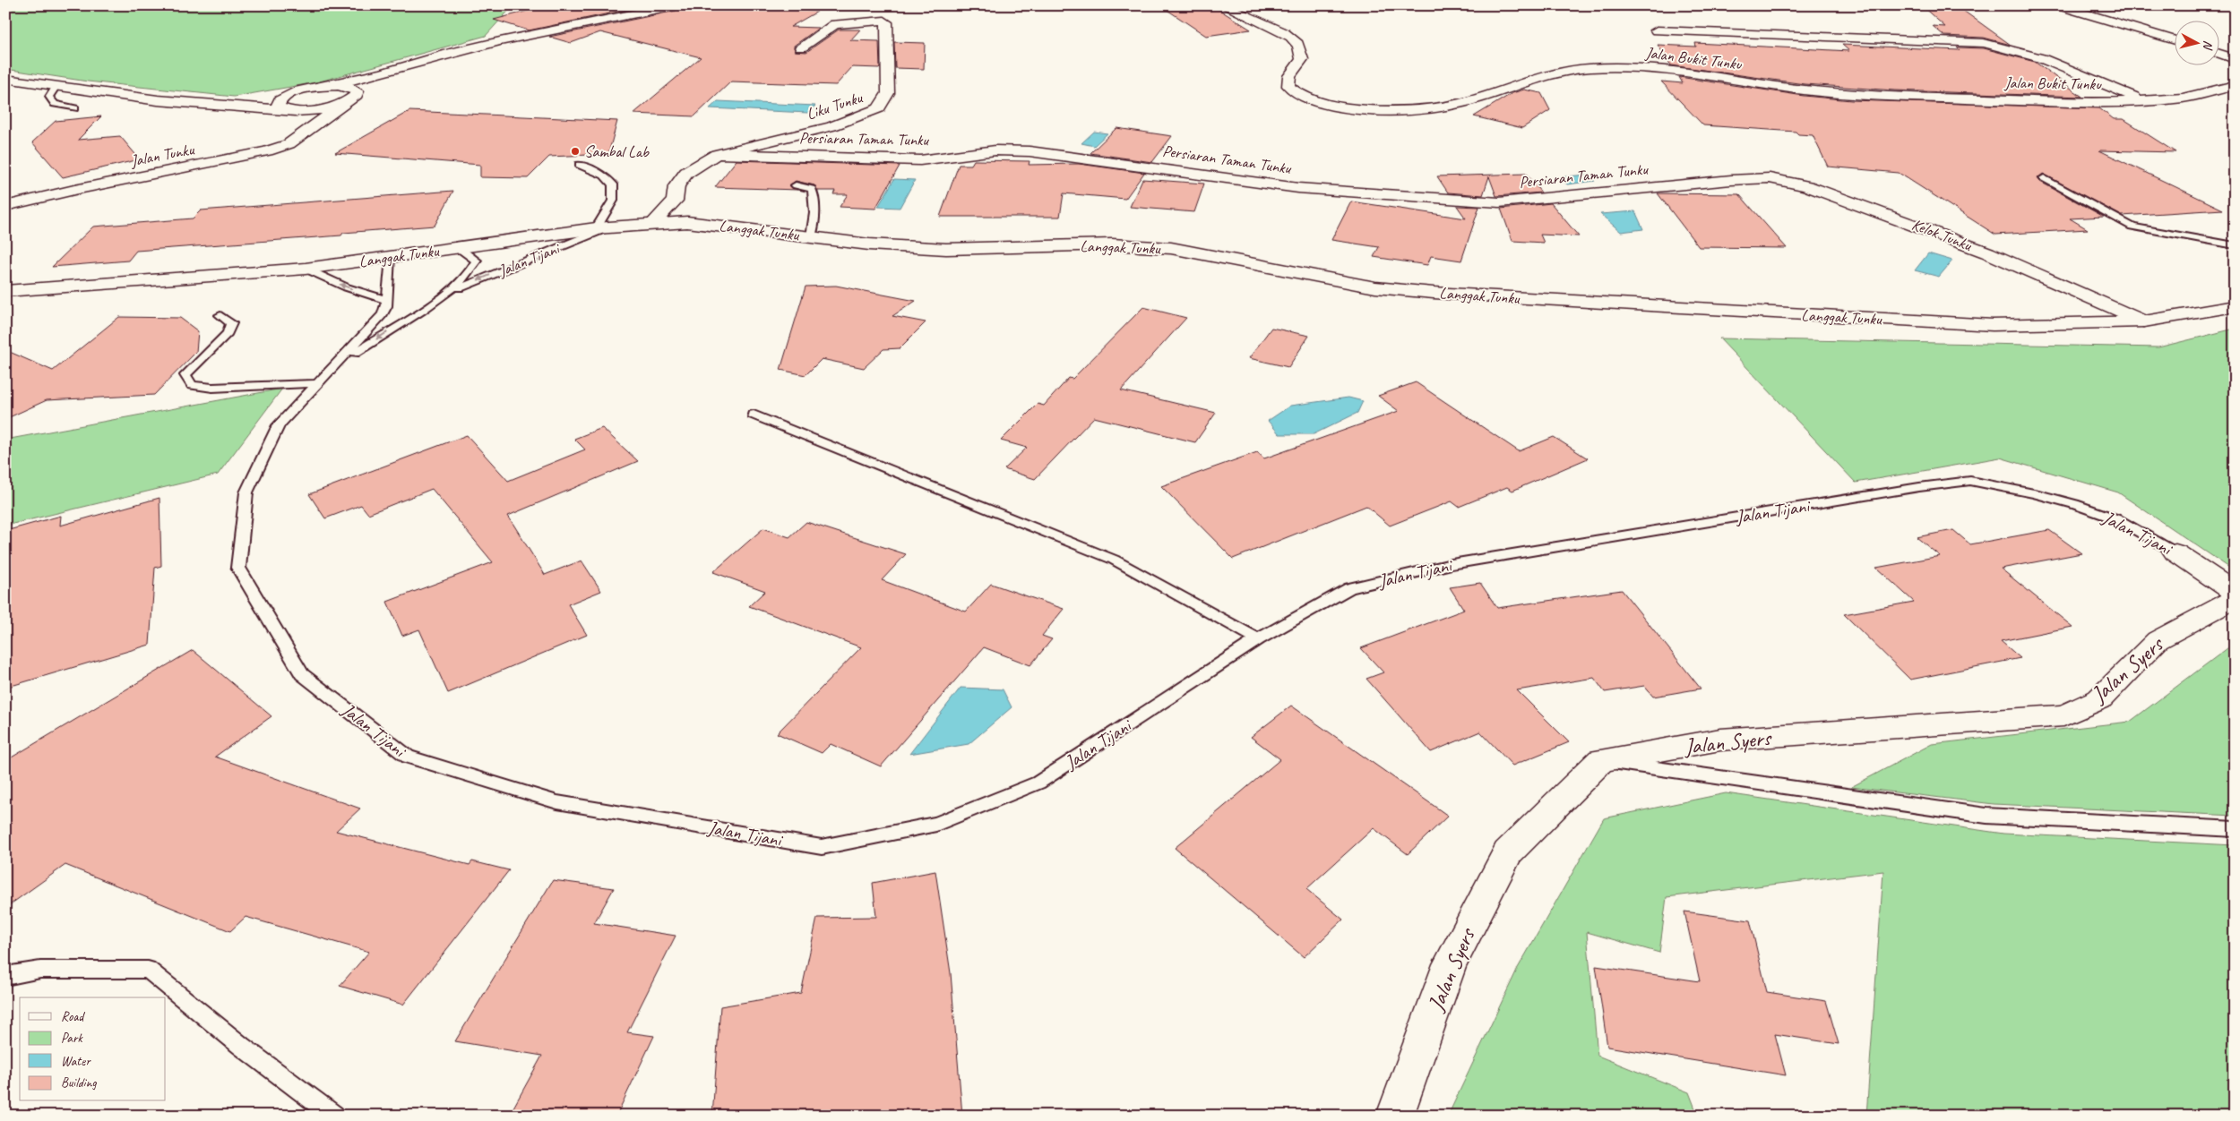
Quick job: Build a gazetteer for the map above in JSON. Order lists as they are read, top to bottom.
{
  "streets": {
    "street": [
      "Jalan Bukit Tunku",
      "Liku Tunku",
      "Persiaran Taman Tunku",
      "Jalan Tunku",
      "Langgak Tunku",
      "Kelok Tunku",
      "Jalan Tijani",
      "Jalan Syers"
    ]
  },
  "crossings": [
    ["Liku Tunku", "Persiaran Taman Tunku"],
    ["Liku Tunku", "Langgak Tunku"],
    ["Persiaran Taman Tunku", "Kelok Tunku"],
    ["Langgak Tunku", "Kelok Tunku"],
    ["Langgak Tunku", "Jalan Tijani"]
  ],
  "places": ["Sambal Lab"],
  "legend": [
    "Road",
    "Park",
    "Water",
    "Building"
  ],
  "north": "right"
}
